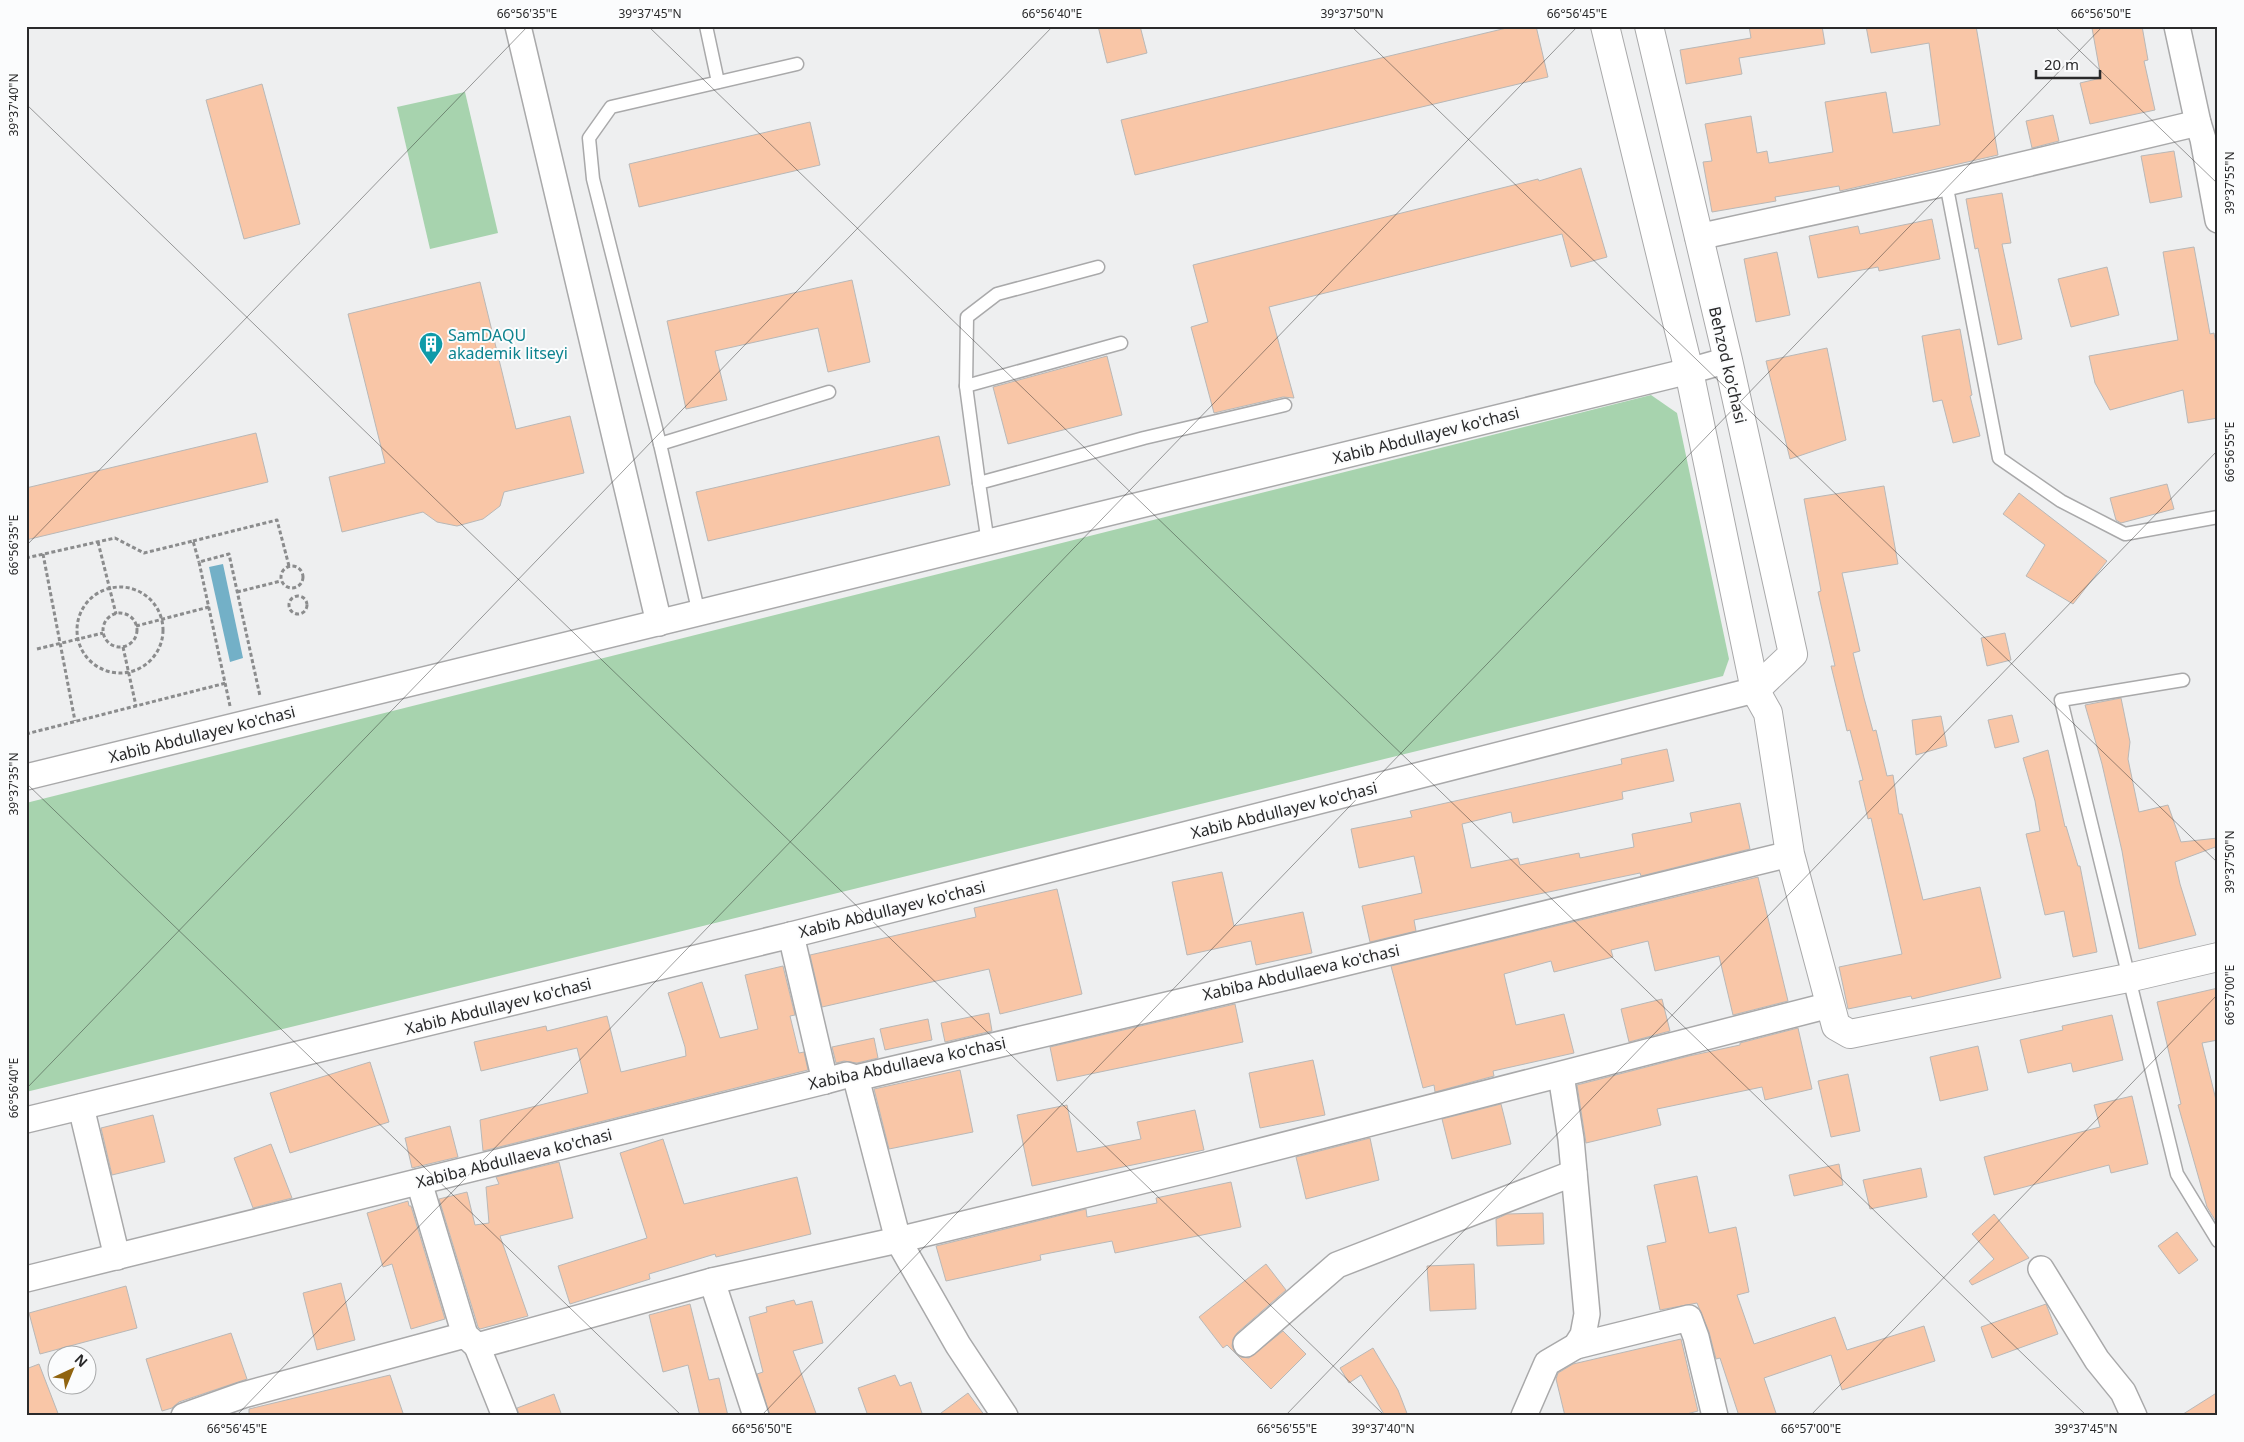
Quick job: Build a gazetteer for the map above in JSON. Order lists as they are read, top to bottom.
{
  "streets": {
    "street": ["Behzod ko'chasi", "Xabib Abdullayev ko'chasi", "Xabiba Abdullaeva ko'chasi"]
  },
  "crossings": [
    ["Behzod ko'chasi", "Xabib Abdullayev ko'chasi"]
  ],
  "places": {
    "building": ["SamDAQU akademik litseyi"]
  },
  "scale_bar": "20 m",
  "north": "top right",
  "coordinates": [
    "66°56'35\"E",
    "39°37'45\"N",
    "66°56'40\"E",
    "39°37'50\"N",
    "66°56'45\"E",
    "66°56'50\"E",
    "39°37'40\"N",
    "39°37'55\"N",
    "66°56'55\"E",
    "39°37'35\"N",
    "66°57'00\"E"
  ]
}
